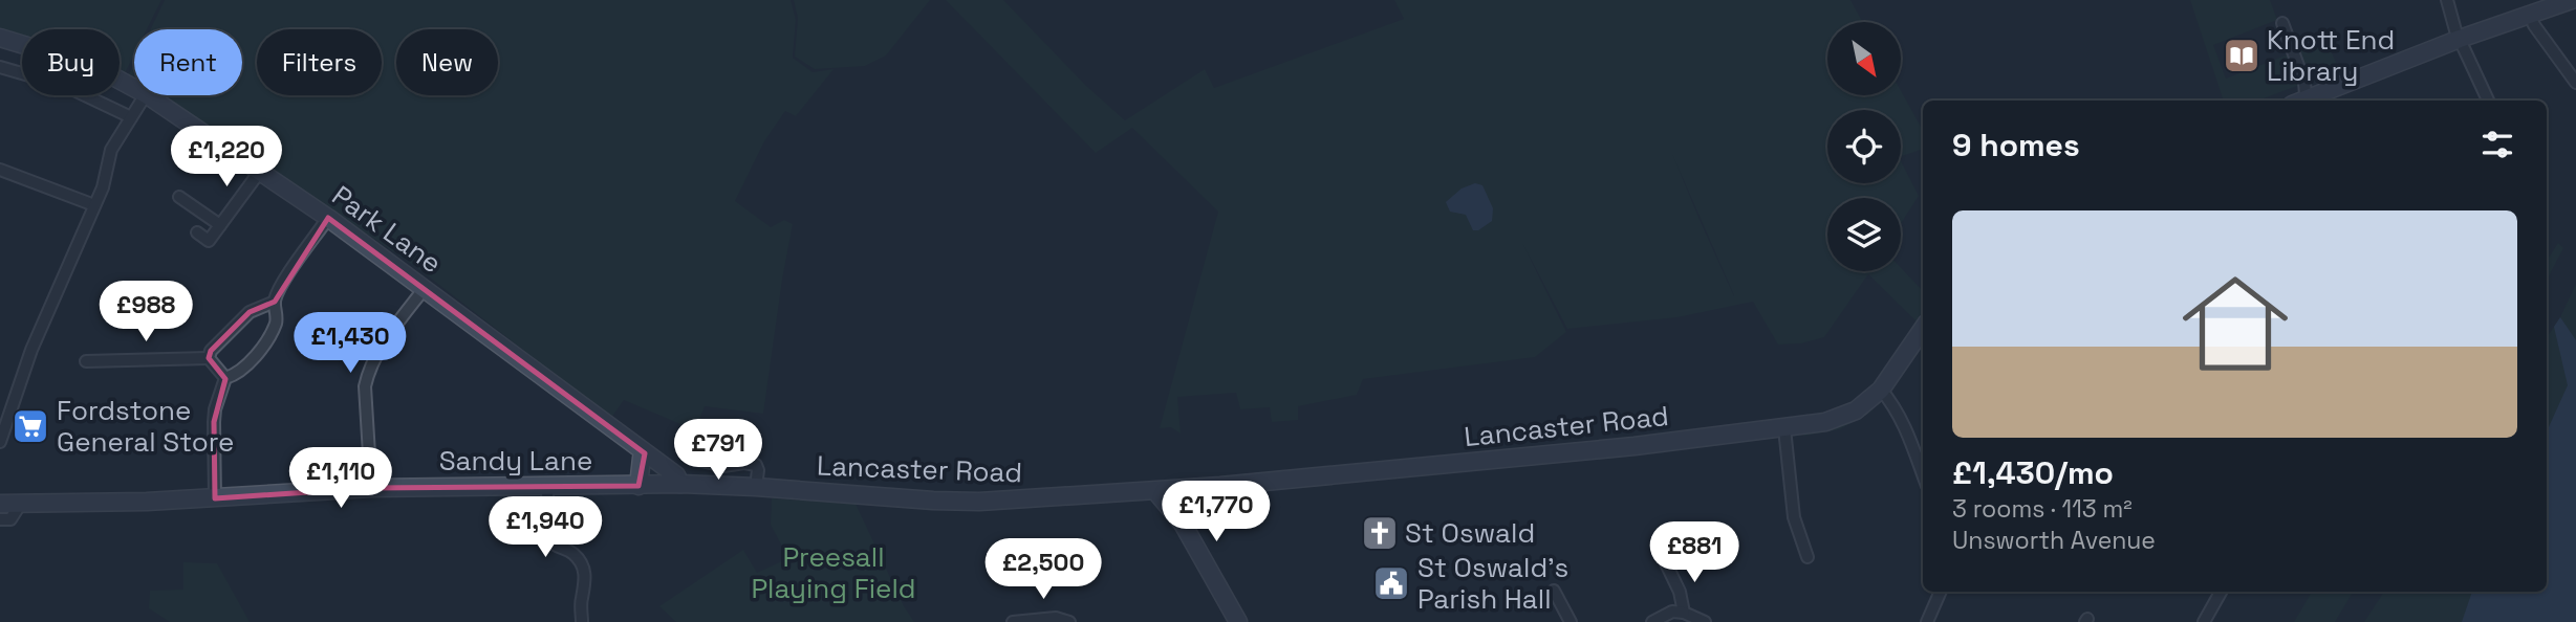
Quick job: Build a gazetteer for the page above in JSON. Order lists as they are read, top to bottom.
{
  "streets": {
    "main road": ["Park Lane", "Lancaster Road", "Sandy Lane"]
  },
  "crossings": [
    ["Park Lane", "Lancaster Road"],
    ["Park Lane", "Sandy Lane"],
    ["Lancaster Road", "Sandy Lane"]
  ],
  "parks": ["Preesall Playing Field"],
  "places": {
    "library": ["Knott End Library"],
    "supermarket": ["Fordstone General Store"],
    "church": ["St Oswald"],
    "public building": ["St Oswald's Parish Hall"]
  },
  "north": "bottom right",
  "page": {
    "chip": [
      "Buy",
      "Rent",
      "Filters",
      "New"
    ],
    "heading": "9 homes",
    "price": [
      "£1,220",
      "£988",
      "£1,430",
      "£791",
      "£1,110",
      "£1,770",
      "£1,940",
      "£881",
      "£2,500"
    ],
    "list": [
      {
        "name": "£1,430/mo",
        "note": "3 rooms · 113 m² · Unsworth Avenue"
      }
    ]
  }
}
